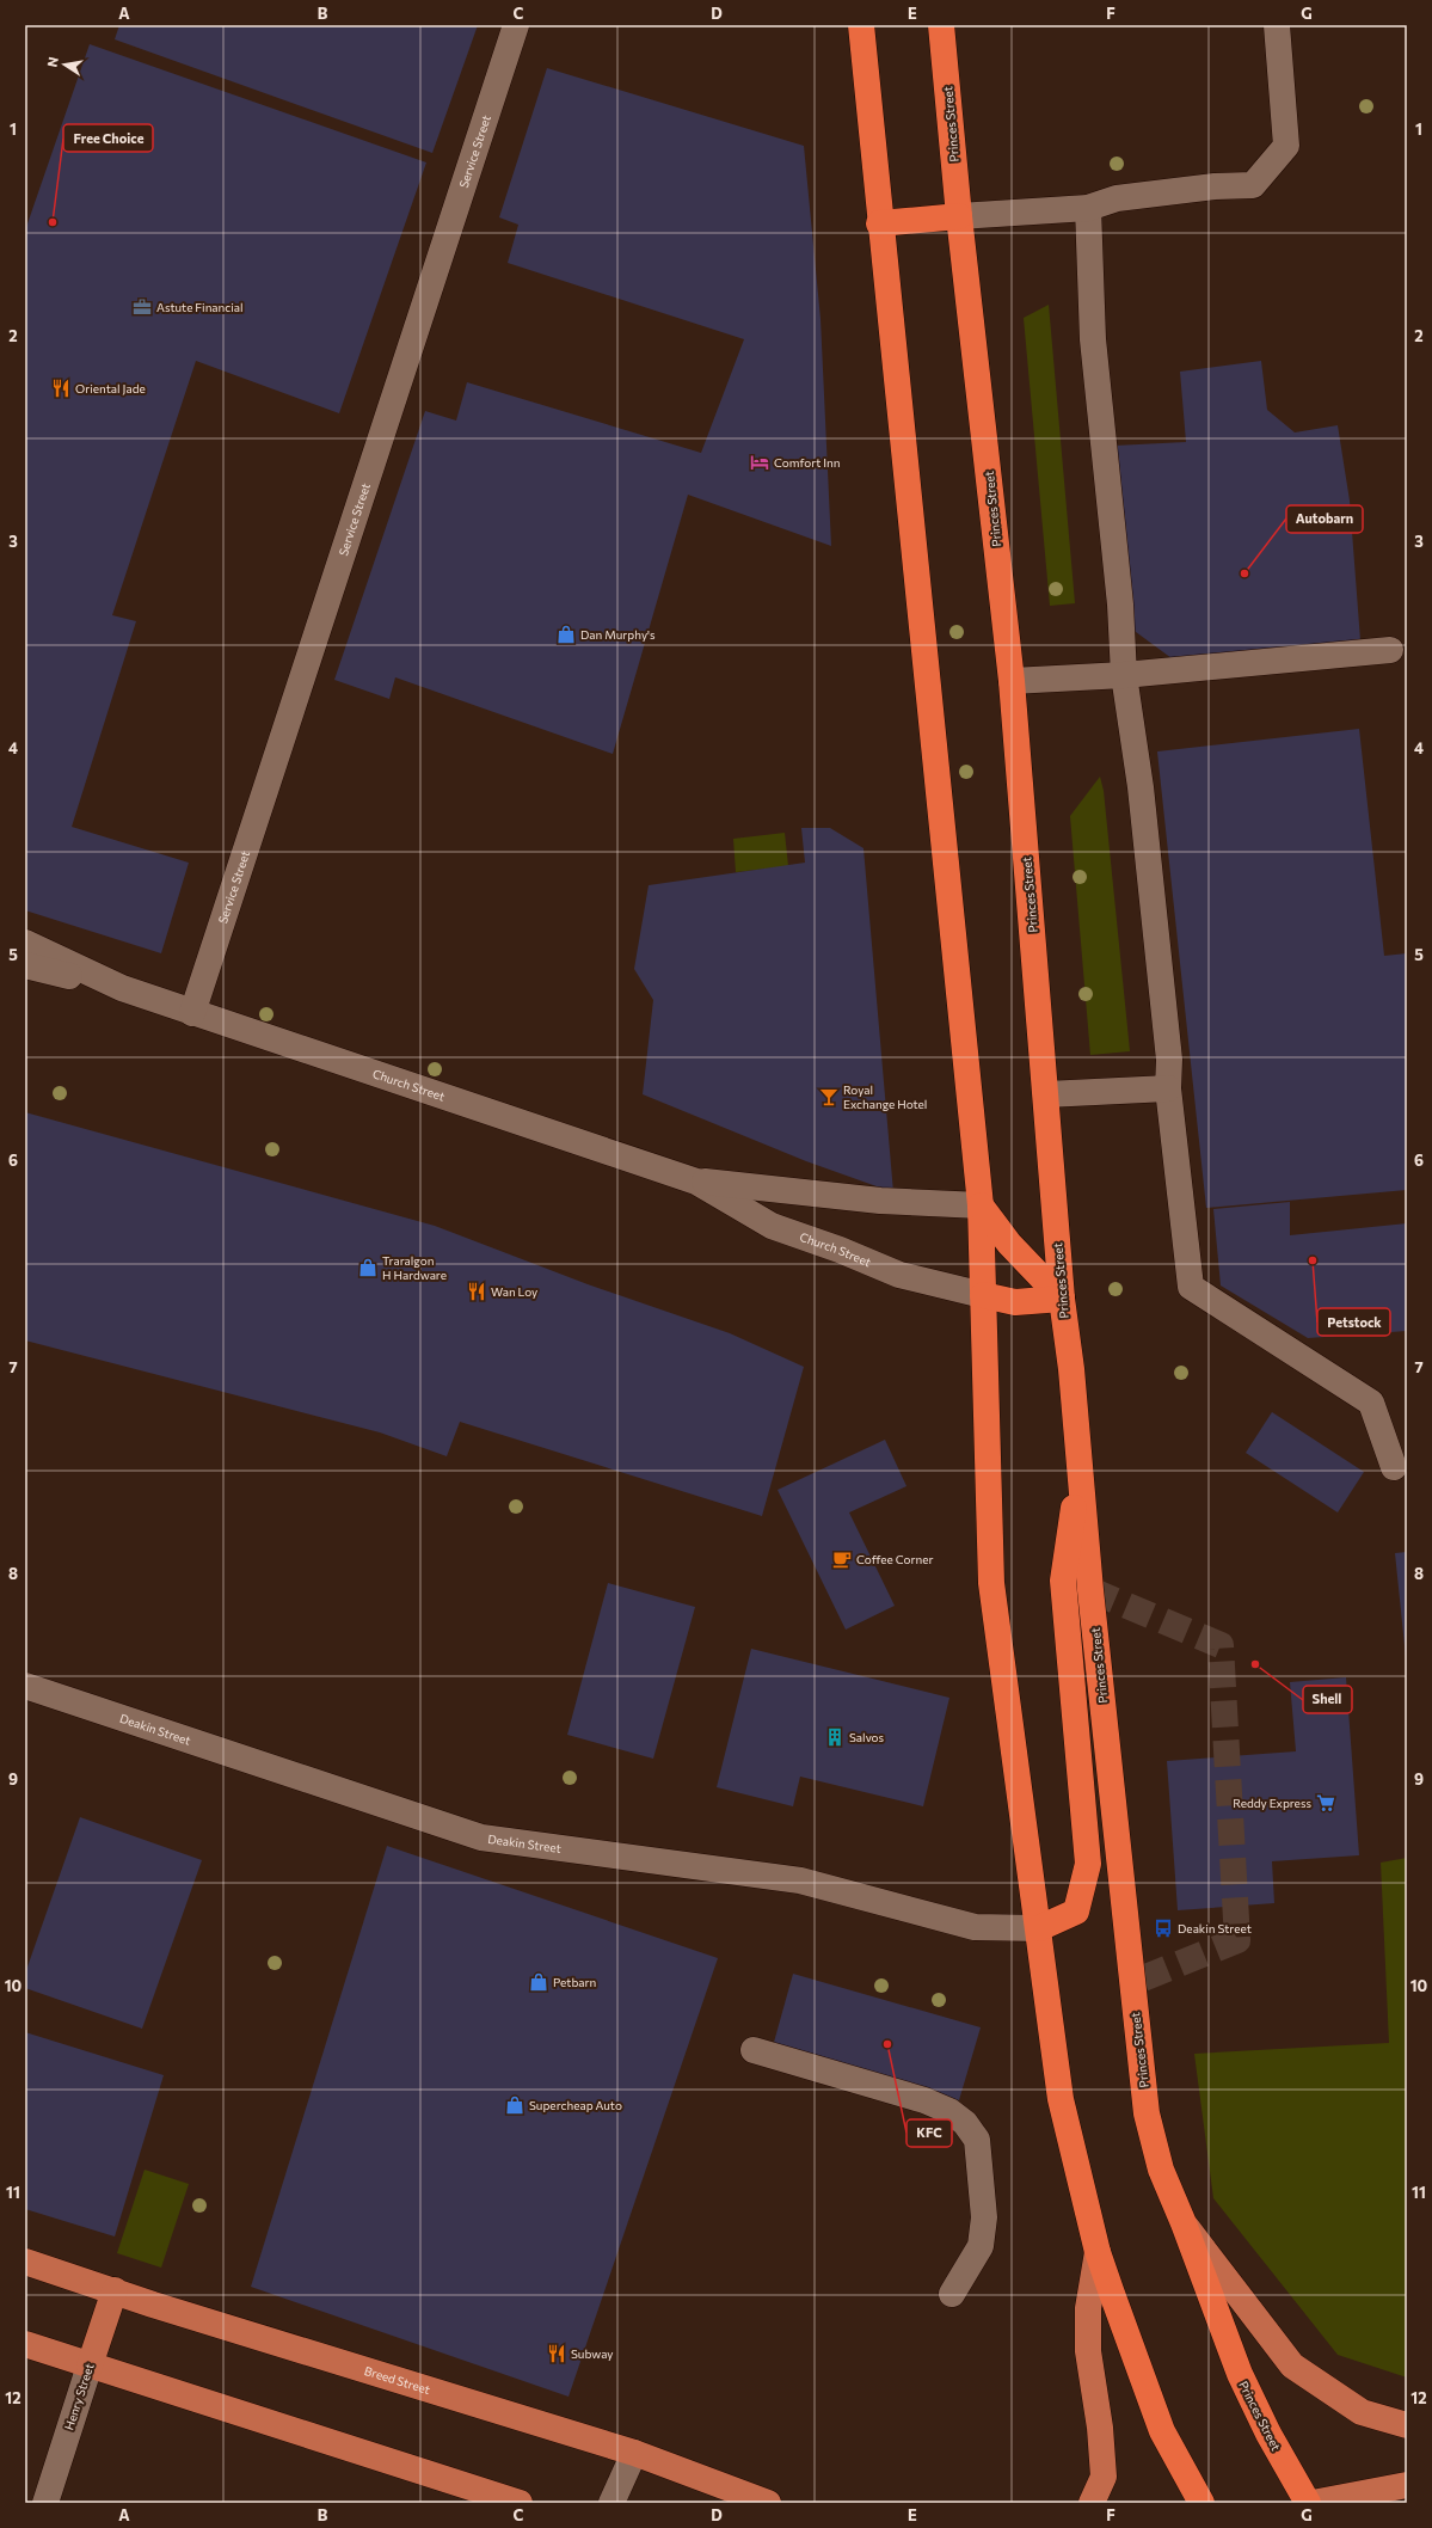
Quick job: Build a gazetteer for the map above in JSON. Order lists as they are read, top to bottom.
{
  "streets": {
    "highway": ["Princes Street"],
    "main road": ["Breed Street", "Henry Street"],
    "street": ["Service Street", "Church Street", "Deakin Street"]
  },
  "crossings": [
    ["Service Street", "Church Street"],
    ["Breed Street", "Henry Street"]
  ],
  "places": {
    "other": [
      "Free Choice",
      "Autobarn",
      "Petstock",
      "Shell",
      "KFC"
    ],
    "office": ["Astute Financial"],
    "restaurant": ["Oriental Jade", "Wan Loy", "Subway"],
    "hotel": ["Comfort Inn"],
    "shop": [
      "Dan Murphy's",
      "Traralgon H Hardware",
      "Petbarn",
      "Supercheap Auto"
    ],
    "bar": ["Royal Exchange Hotel"],
    "cafe": ["Coffee Corner"],
    "building": ["Salvos"],
    "supermarket": ["Reddy Express"],
    "bus stop": ["Deakin Street"]
  },
  "north": "left",
  "grid": {
    "columns": [
      "A",
      "B",
      "C",
      "D",
      "E",
      "F",
      "G"
    ],
    "rows": [
      "1",
      "2",
      "3",
      "4",
      "5",
      "6",
      "7",
      "8",
      "9",
      "10",
      "11",
      "12"
    ]
  }
}
